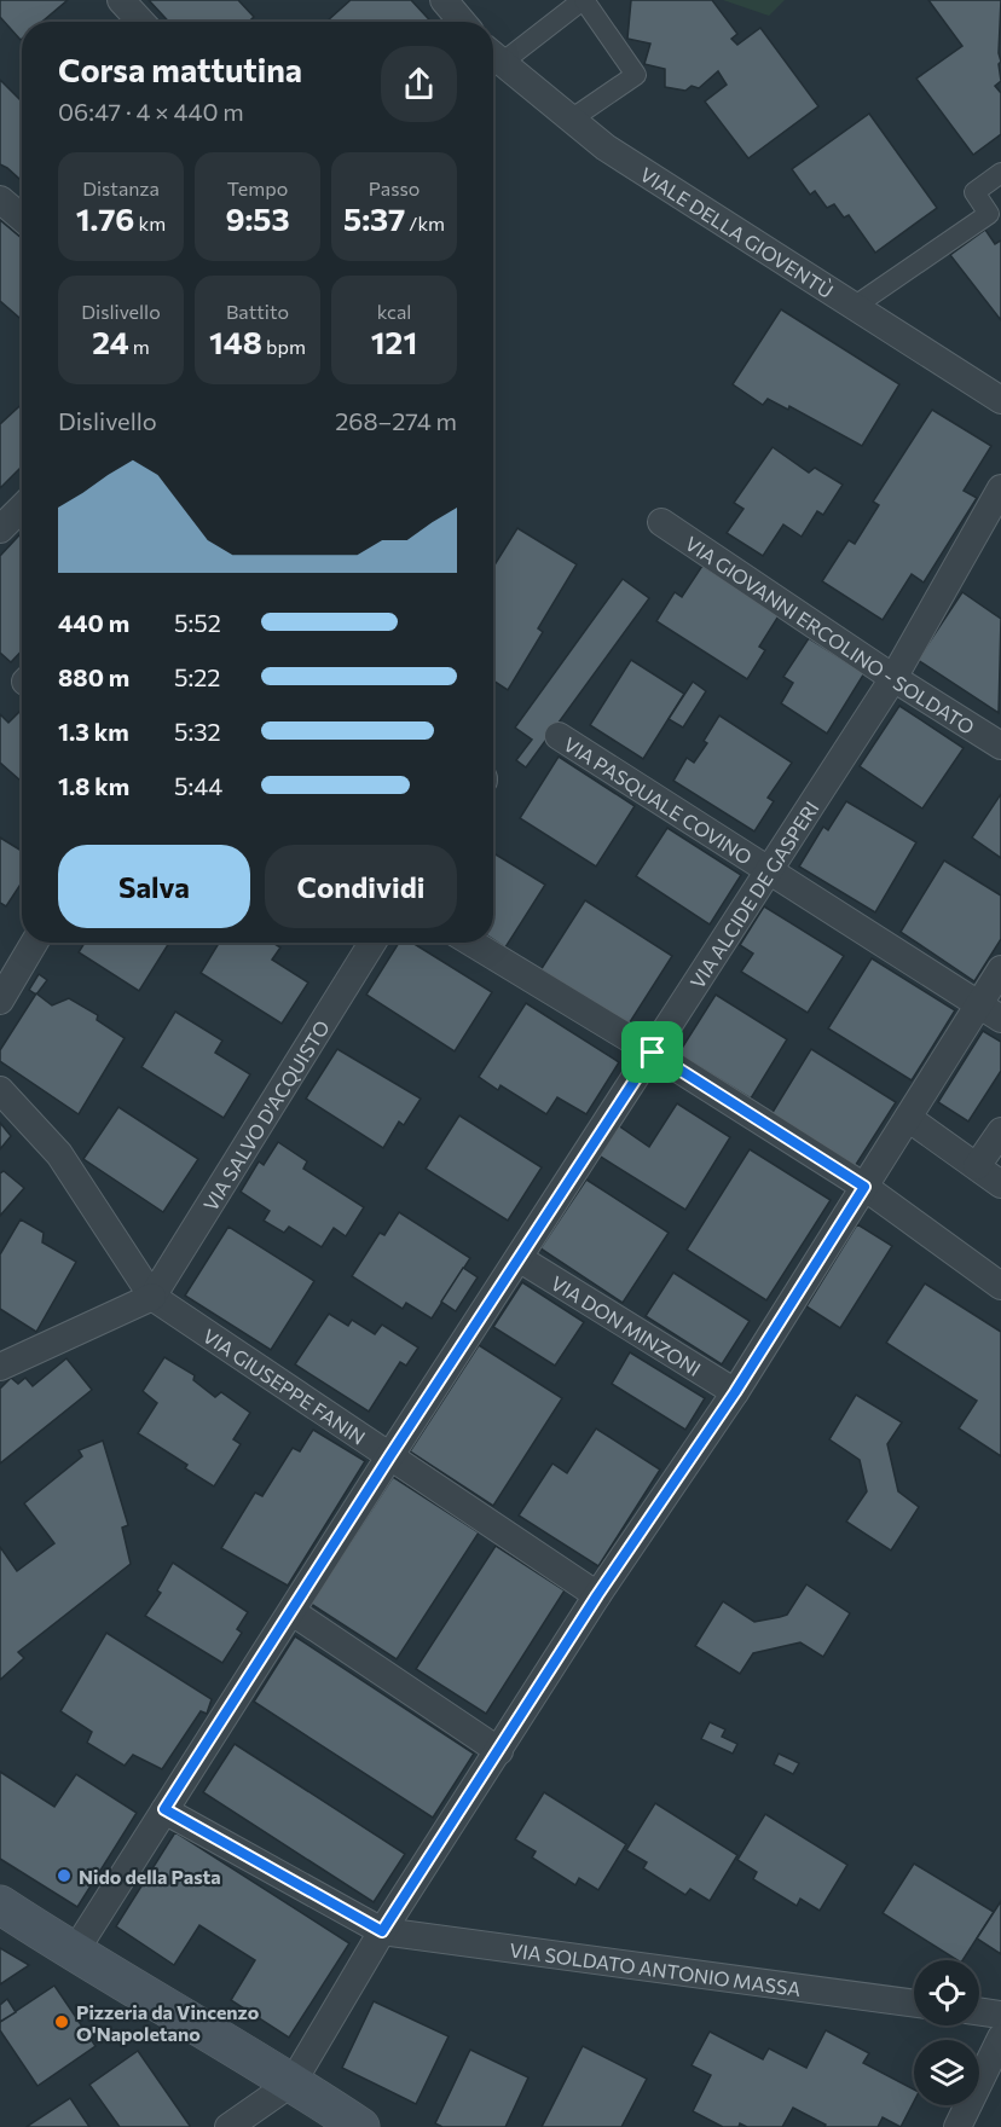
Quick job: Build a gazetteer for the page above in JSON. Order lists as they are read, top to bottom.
{
  "streets": {
    "street": [
      "VIALE DELLA GIOVENTÙ",
      "VIA GIOVANNI ERCOLINO - SOLDATO",
      "VIA PASQUALE COVINO",
      "VIA ALCIDE DE GASPERI",
      "VIA SALVO D'ACQUISTO",
      "VIA DON MINZONI",
      "VIA GIUSEPPE FANIN",
      "VIA SOLDATO ANTONIO MASSA"
    ]
  },
  "crossings": [
    ["VIA GIOVANNI ERCOLINO - SOLDATO", "VIA ALCIDE DE GASPERI"],
    ["VIA PASQUALE COVINO", "VIA ALCIDE DE GASPERI"],
    ["VIA ALCIDE DE GASPERI", "VIA DON MINZONI"],
    ["VIA ALCIDE DE GASPERI", "VIA GIUSEPPE FANIN"],
    ["VIA SALVO D'ACQUISTO", "VIA GIUSEPPE FANIN"]
  ],
  "places": ["Nido della Pasta", "Pizzeria da Vincenzo O'Napoletano"],
  "page": {
    "heading": ["Corsa mattutina", "06:47 · 4 × 440 m"],
    "stats": [
      ["Distanza", "1.76 km"],
      ["Tempo", "9:53"],
      ["Passo", "5:37 /km"],
      ["Dislivello", "24 m"],
      ["Battito", "148 bpm"],
      ["kcal", "121"]
    ],
    "chart": ["Dislivello", "268–274 m"],
    "list": [
      {
        "name": "440 m",
        "note": "5:52"
      },
      {
        "name": "880 m",
        "note": "5:22"
      },
      {
        "name": "1.3 km",
        "note": "5:32"
      },
      {
        "name": "1.8 km",
        "note": "5:44"
      }
    ],
    "buttons": ["Salva", "Condividi"]
  }
}
